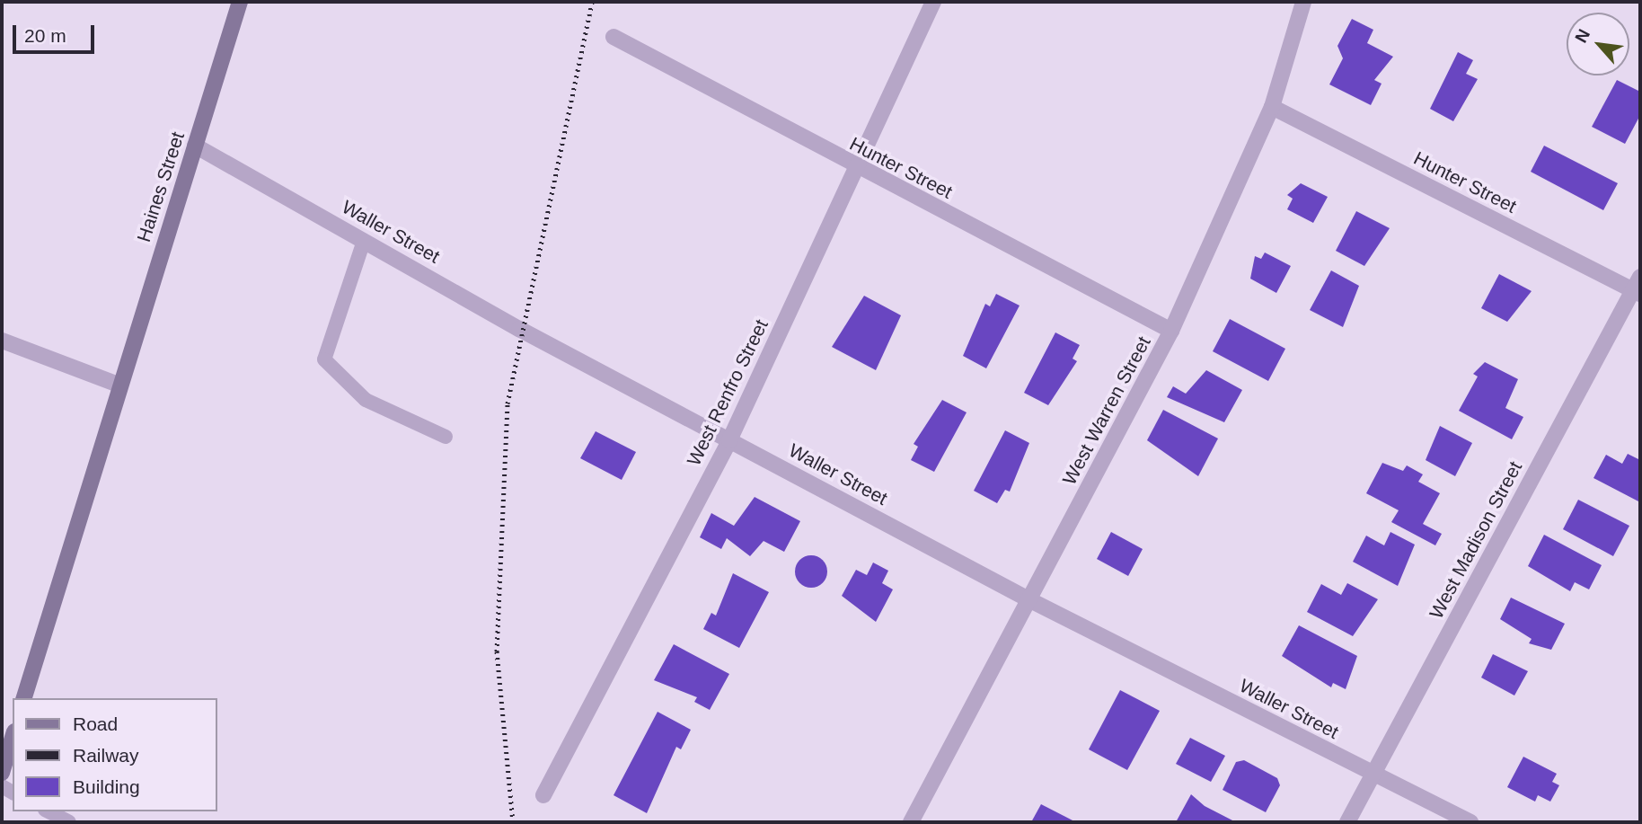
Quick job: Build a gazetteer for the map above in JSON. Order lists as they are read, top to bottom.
{
  "streets": {
    "street": [
      "Hunter Street",
      "Haines Street",
      "Waller Street",
      "West Renfro Street",
      "West Warren Street",
      "West Madison Street"
    ]
  },
  "crossings": [
    ["Hunter Street", "West Renfro Street"],
    ["Hunter Street", "West Warren Street"],
    ["Hunter Street", "West Madison Street"],
    ["Haines Street", "Waller Street"],
    ["Waller Street", "West Renfro Street"],
    ["Waller Street", "West Warren Street"],
    ["Waller Street", "West Madison Street"]
  ],
  "legend": ["Road", "Railway", "Building"],
  "scale_bar": "20 m",
  "north": "top left"
}
